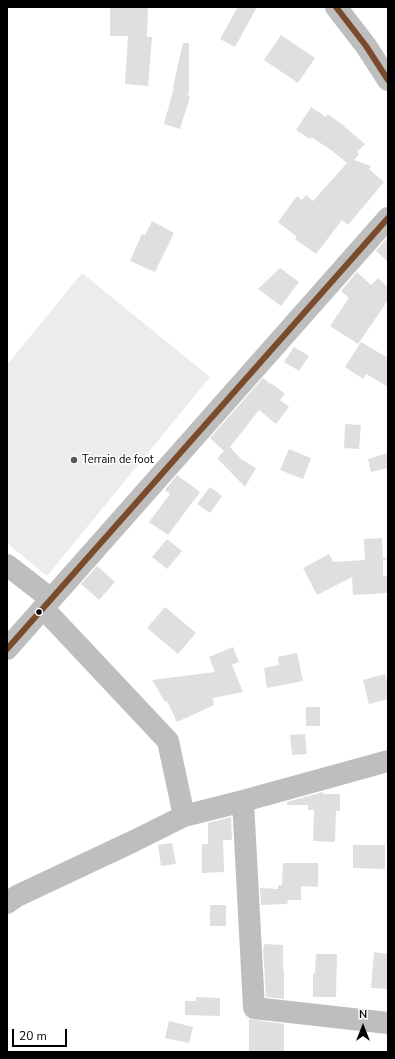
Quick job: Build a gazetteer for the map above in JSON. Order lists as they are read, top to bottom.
{
  "places": ["Terrain de foot"],
  "scale_bar": "20 m",
  "north": "top"
}
